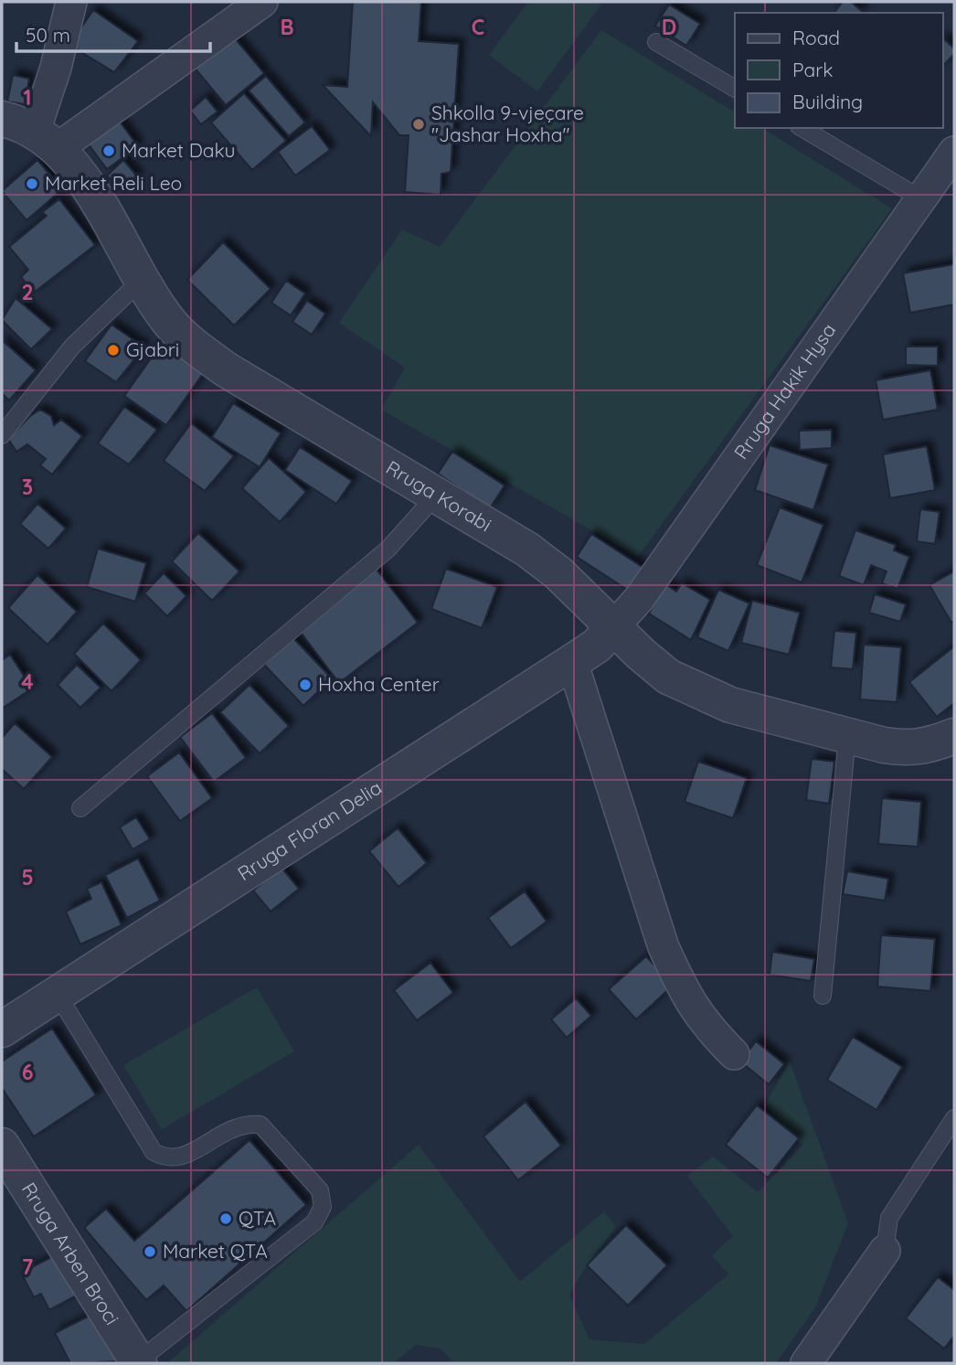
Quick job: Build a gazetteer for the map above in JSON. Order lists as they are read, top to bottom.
{
  "streets": {
    "street": [
      "Rruga Hakik Hysa",
      "Rruga Korabi",
      "Rruga Floran Delia",
      "Rruga Arben Broci"
    ]
  },
  "crossings": [
    ["Rruga Hakik Hysa", "Rruga Korabi"],
    ["Rruga Hakik Hysa", "Rruga Floran Delia"],
    ["Rruga Korabi", "Rruga Floran Delia"]
  ],
  "places": [
    "Shkolla 9-vjeçare \"Jashar Hoxha\"",
    "Market Daku",
    "Market Reli Leo",
    "Gjabri",
    "Hoxha Center",
    "QTA",
    "Market QTA"
  ],
  "legend": ["Road", "Park", "Building"],
  "scale_bar": "50 m",
  "grid": {
    "columns": ["B", "C", "D"],
    "rows": [
      "1",
      "2",
      "3",
      "4",
      "5",
      "6",
      "7"
    ]
  }
}
